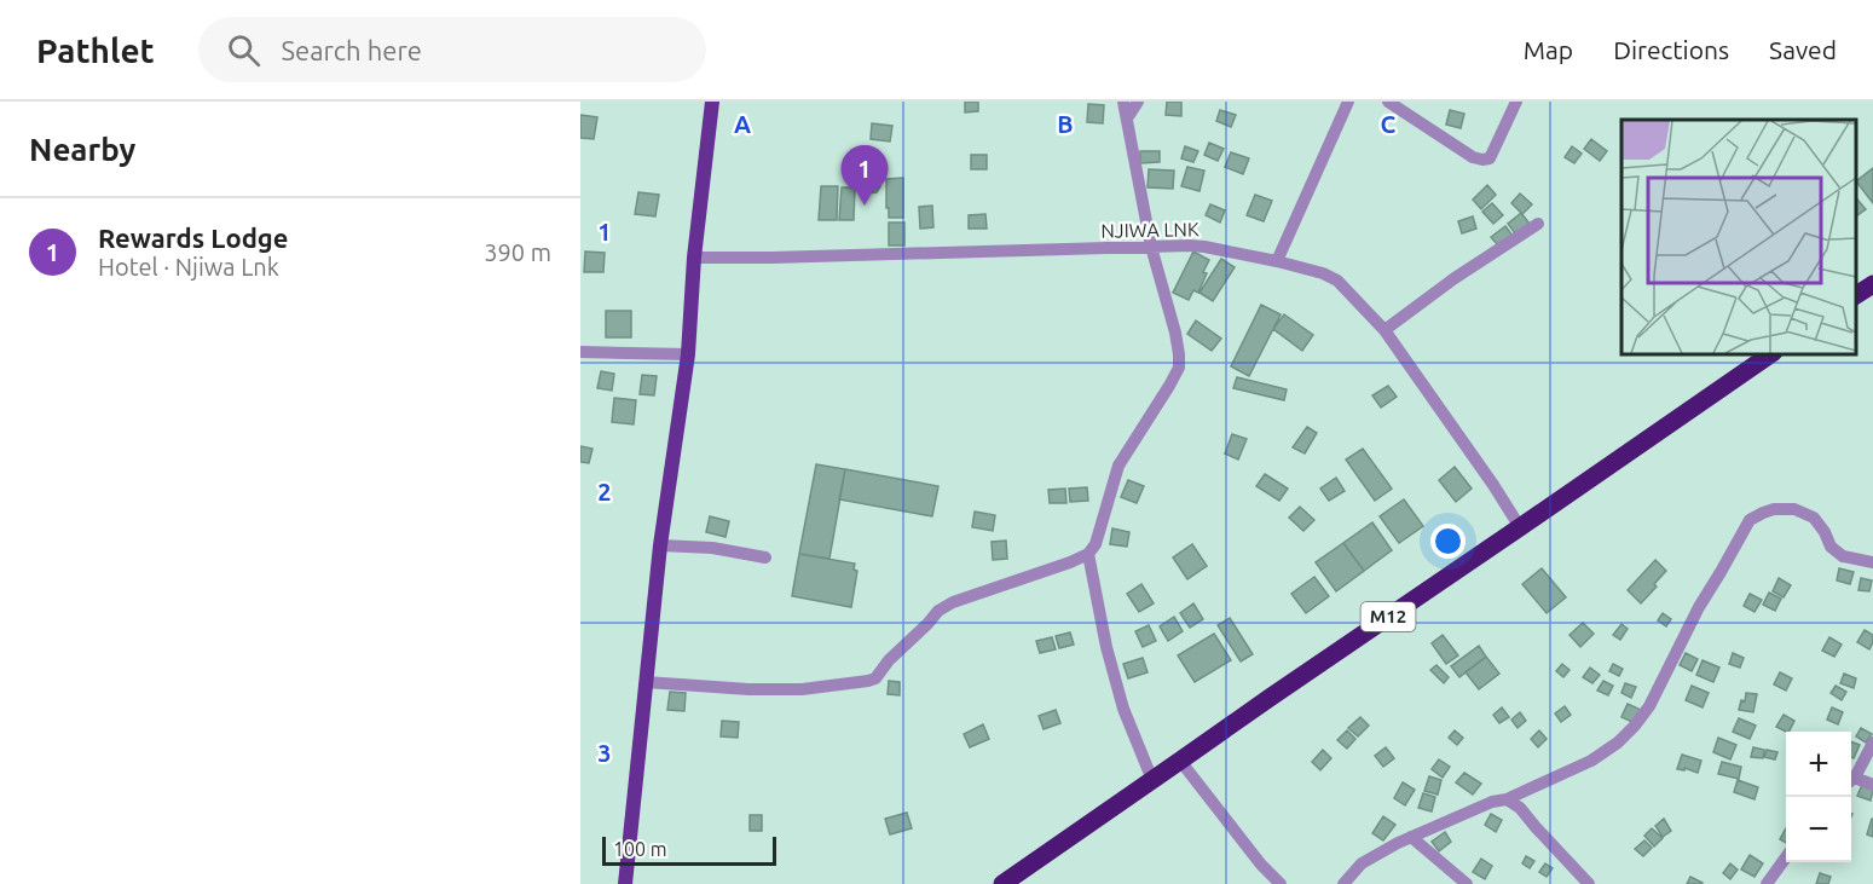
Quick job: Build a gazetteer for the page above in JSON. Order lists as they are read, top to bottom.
{
  "streets": {
    "highway": ["M12"],
    "street": ["NJIWA LNK"]
  },
  "crossings": [
    ["NJIWA LNK", "M12"]
  ],
  "scale_bar": "100 m",
  "page": {
    "header": "Pathlet",
    "search": "Search here",
    "nav": ["Map", "Directions", "Saved"],
    "heading": "Nearby",
    "pins": "1",
    "list": [
      {
        "mark": "1",
        "name": "Rewards Lodge",
        "note": "Hotel · Njiwa Lnk",
        "value": "390 m"
      }
    ],
    "map_buttons": ["+", "−"],
    "scale": "100 m"
  },
  "grid": {
    "columns": ["A", "B", "C"],
    "rows": ["1", "2", "3"]
  }
}
